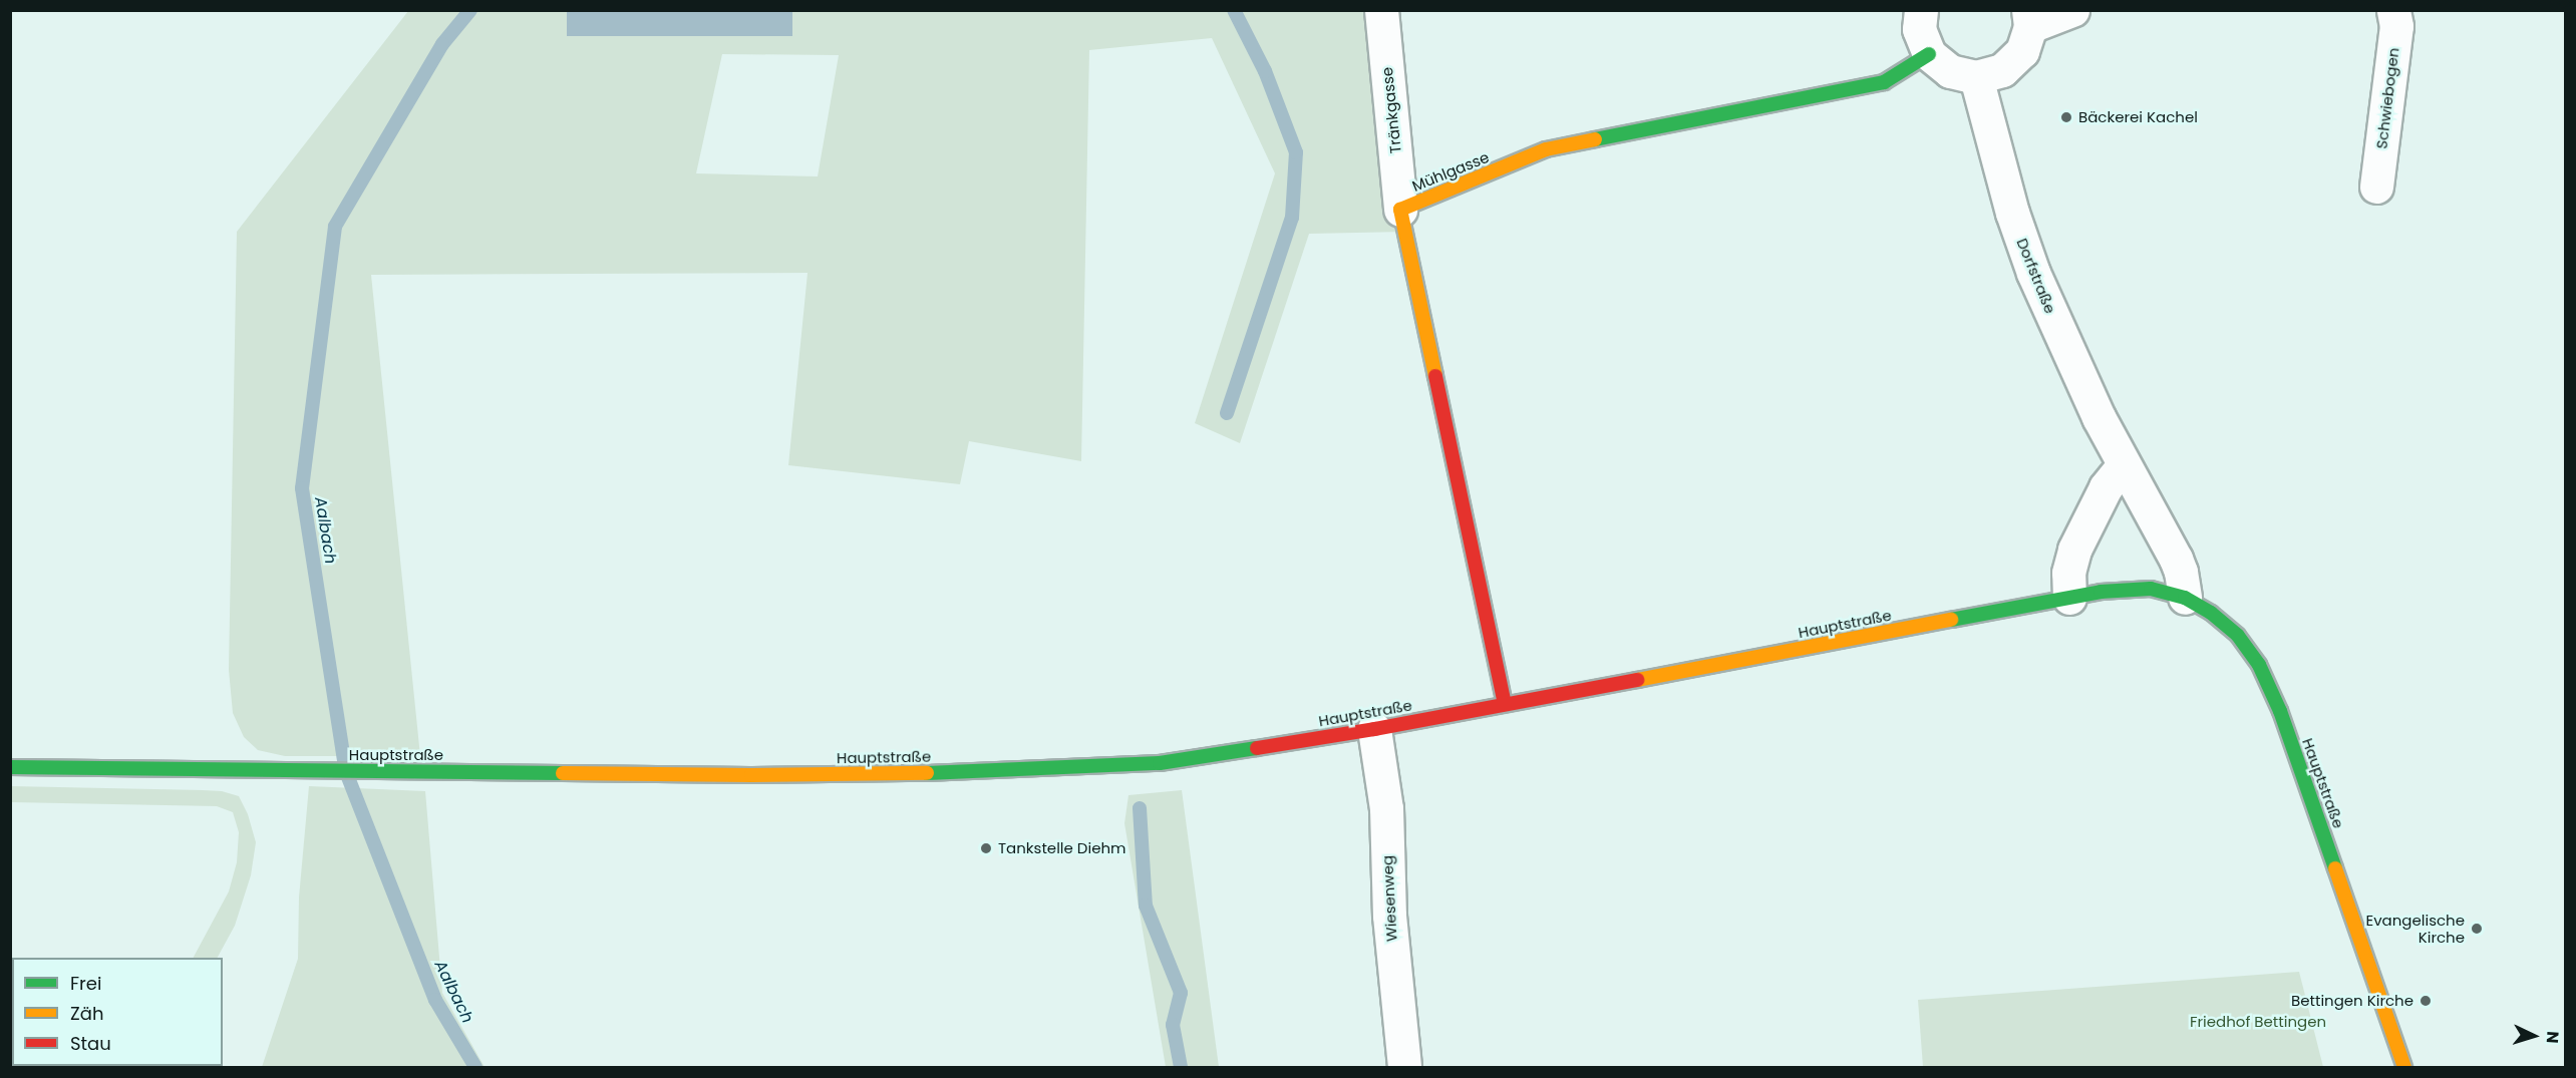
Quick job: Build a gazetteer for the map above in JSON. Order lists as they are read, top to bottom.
{
  "streets": {
    "street": [
      "Schwiebogen",
      "Tränkgasse",
      "Mühlgasse",
      "Dorfstraße",
      "Hauptstraße",
      "Wiesenweg"
    ]
  },
  "crossings": [
    ["Tränkgasse", "Mühlgasse"],
    ["Mühlgasse", "Hauptstraße"],
    ["Dorfstraße", "Hauptstraße"],
    ["Hauptstraße", "Wiesenweg"]
  ],
  "water": ["Aalbach"],
  "parks": ["Friedhof Bettingen"],
  "places": [
    "Bäckerei Kachel",
    "Tankstelle Diehm",
    "Evangelische Kirche",
    "Bettingen Kirche"
  ],
  "legend": ["Frei", "Zäh", "Stau"],
  "north": "right"
}
